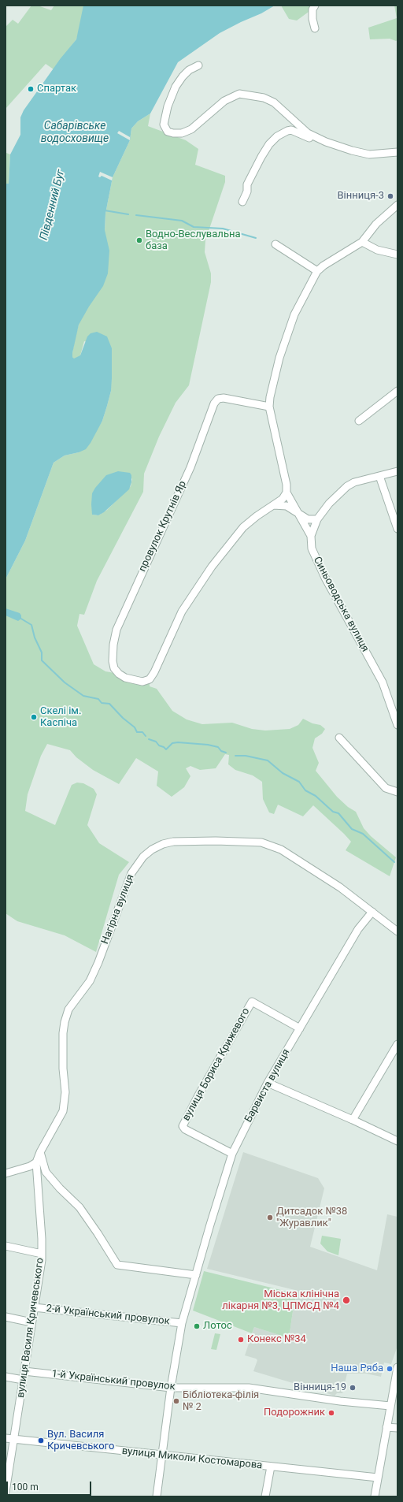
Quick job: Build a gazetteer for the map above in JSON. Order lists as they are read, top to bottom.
{
  "streets": {
    "street": [
      "провулок Крутнів Яр",
      "Синьоводська вулиця",
      "Нагірна вулиця",
      "вулиця Бориса Крижевого",
      "Барвиста вулиця",
      "2-й Український провулок",
      "вулиця Василя Кричевського",
      "1-й Український провулок",
      "вулиця Миколи Костомарова"
    ]
  },
  "crossings": [
    ["Нагірна вулиця", "Барвиста вулиця"],
    ["Нагірна вулиця", "вулиця Василя Кричевського"],
    ["вулиця Бориса Крижевого", "Барвиста вулиця"],
    ["Барвиста вулиця", "2-й Український провулок"],
    ["Барвиста вулиця", "1-й Український провулок"],
    ["Барвиста вулиця", "вулиця Миколи Костомарова"],
    ["2-й Український провулок", "вулиця Василя Кричевського"],
    ["вулиця Василя Кричевського", "1-й Український провулок"],
    ["вулиця Василя Кричевського", "вулиця Миколи Костомарова"]
  ],
  "water": ["Сабарівське водосховище", "Південний Буг"],
  "places": [
    "Спартак",
    "Вінниця-3",
    "Водно-Веслувальна база",
    "Скелі ім. Каспіча",
    "Дитсадок №38 \"Журавлик\"",
    "Міська клінічна лікарня №3, ЦПМСД №4",
    "Лотос",
    "Конекс №34",
    "Наша Ряба",
    "Вінниця-19",
    "Бібліотека-філія № 2",
    "Подорожник",
    "Вул. Василя Кричевського"
  ],
  "scale_bar": "100 m"
}
